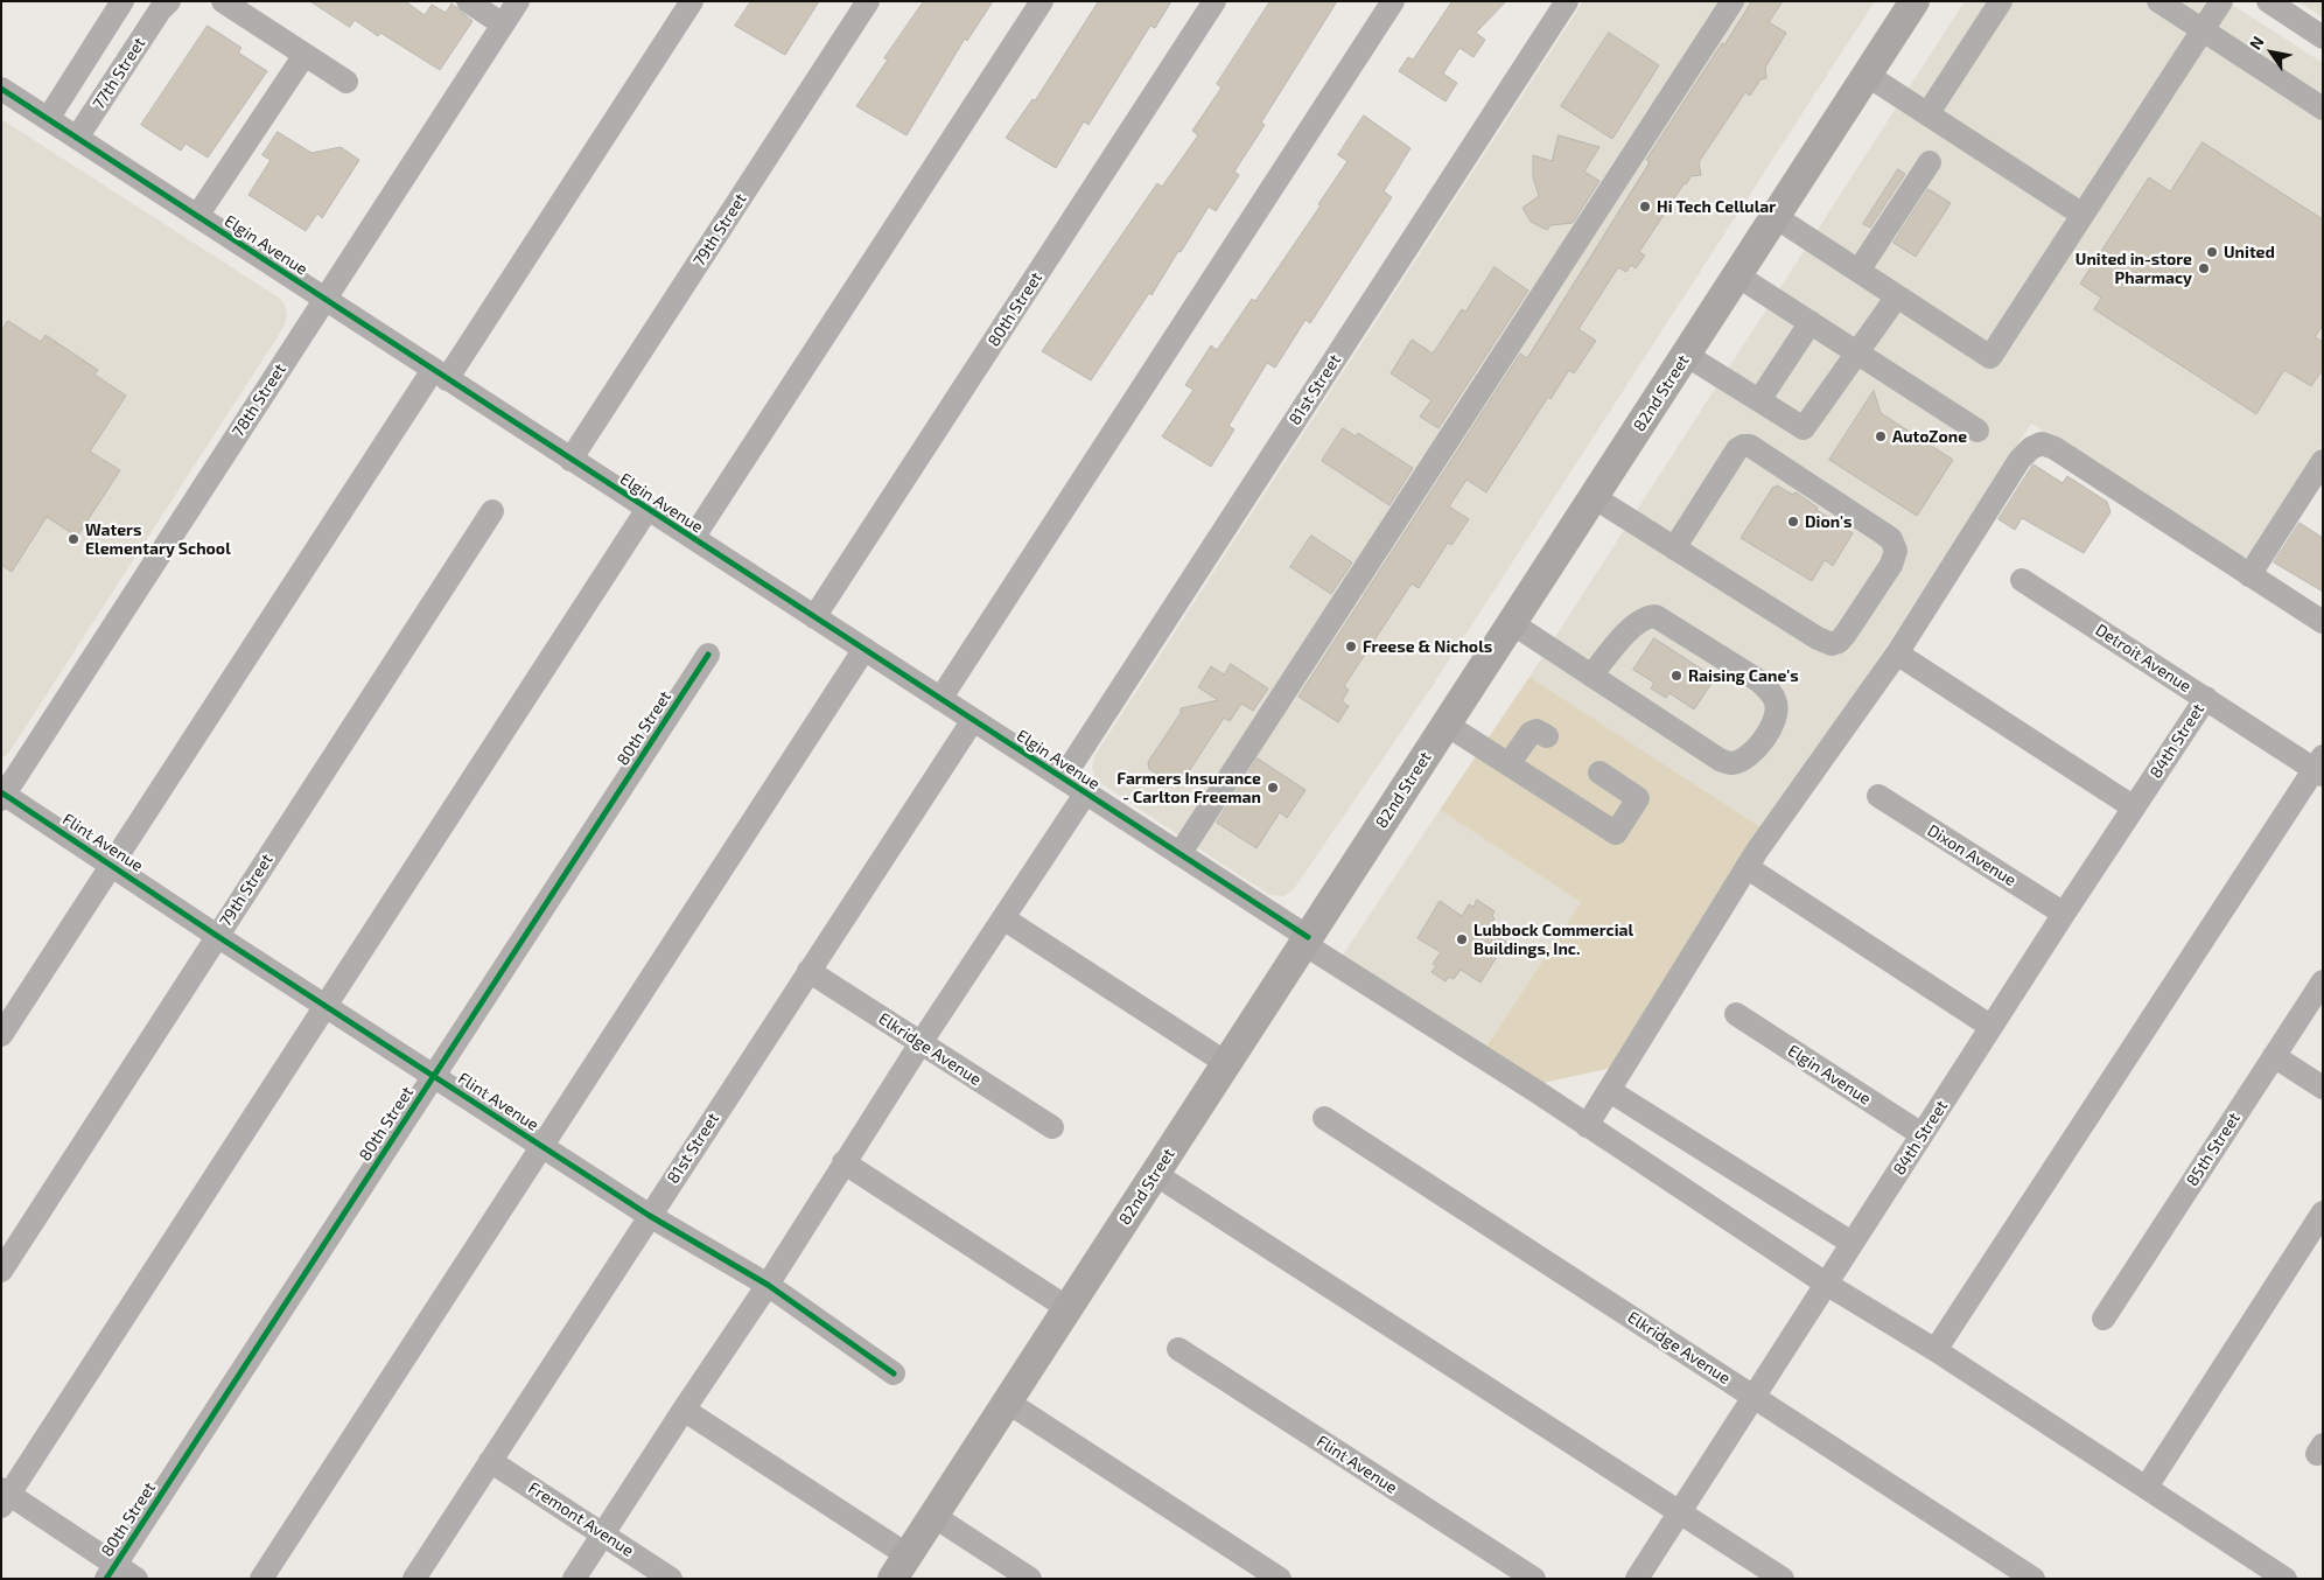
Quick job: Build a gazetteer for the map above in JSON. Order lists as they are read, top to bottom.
{
  "streets": {
    "main road": ["82nd Street"],
    "street": [
      "77th Street",
      "79th Street",
      "Elgin Avenue",
      "80th Street",
      "81st Street",
      "78th Street",
      "Detroit Avenue",
      "84th Street",
      "Flint Avenue",
      "Dixon Avenue",
      "Elkridge Avenue",
      "85th Street",
      "Fremont Avenue"
    ]
  },
  "crossings": [
    ["77th Street", "Elgin Avenue"],
    ["79th Street", "Elgin Avenue"],
    ["79th Street", "Flint Avenue"],
    ["Elgin Avenue", "80th Street"],
    ["Elgin Avenue", "81st Street"],
    ["Elgin Avenue", "82nd Street"],
    ["Elgin Avenue", "78th Street"],
    ["Elgin Avenue", "84th Street"],
    ["80th Street", "Flint Avenue"],
    ["81st Street", "Flint Avenue"],
    ["81st Street", "Elkridge Avenue"],
    ["81st Street", "Fremont Avenue"],
    ["78th Street", "Flint Avenue"],
    ["Detroit Avenue", "84th Street"],
    ["84th Street", "Dixon Avenue"],
    ["84th Street", "Elkridge Avenue"]
  ],
  "places": [
    "Hi Tech Cellular",
    "United",
    "United in-store Pharmacy",
    "AutoZone",
    "Dion's",
    "Waters Elementary School",
    "Freese & Nichols",
    "Raising Cane's",
    "Farmers Insurance - Carlton Freeman",
    "Lubbock Commercial Buildings, Inc."
  ],
  "north": "top left"
}
